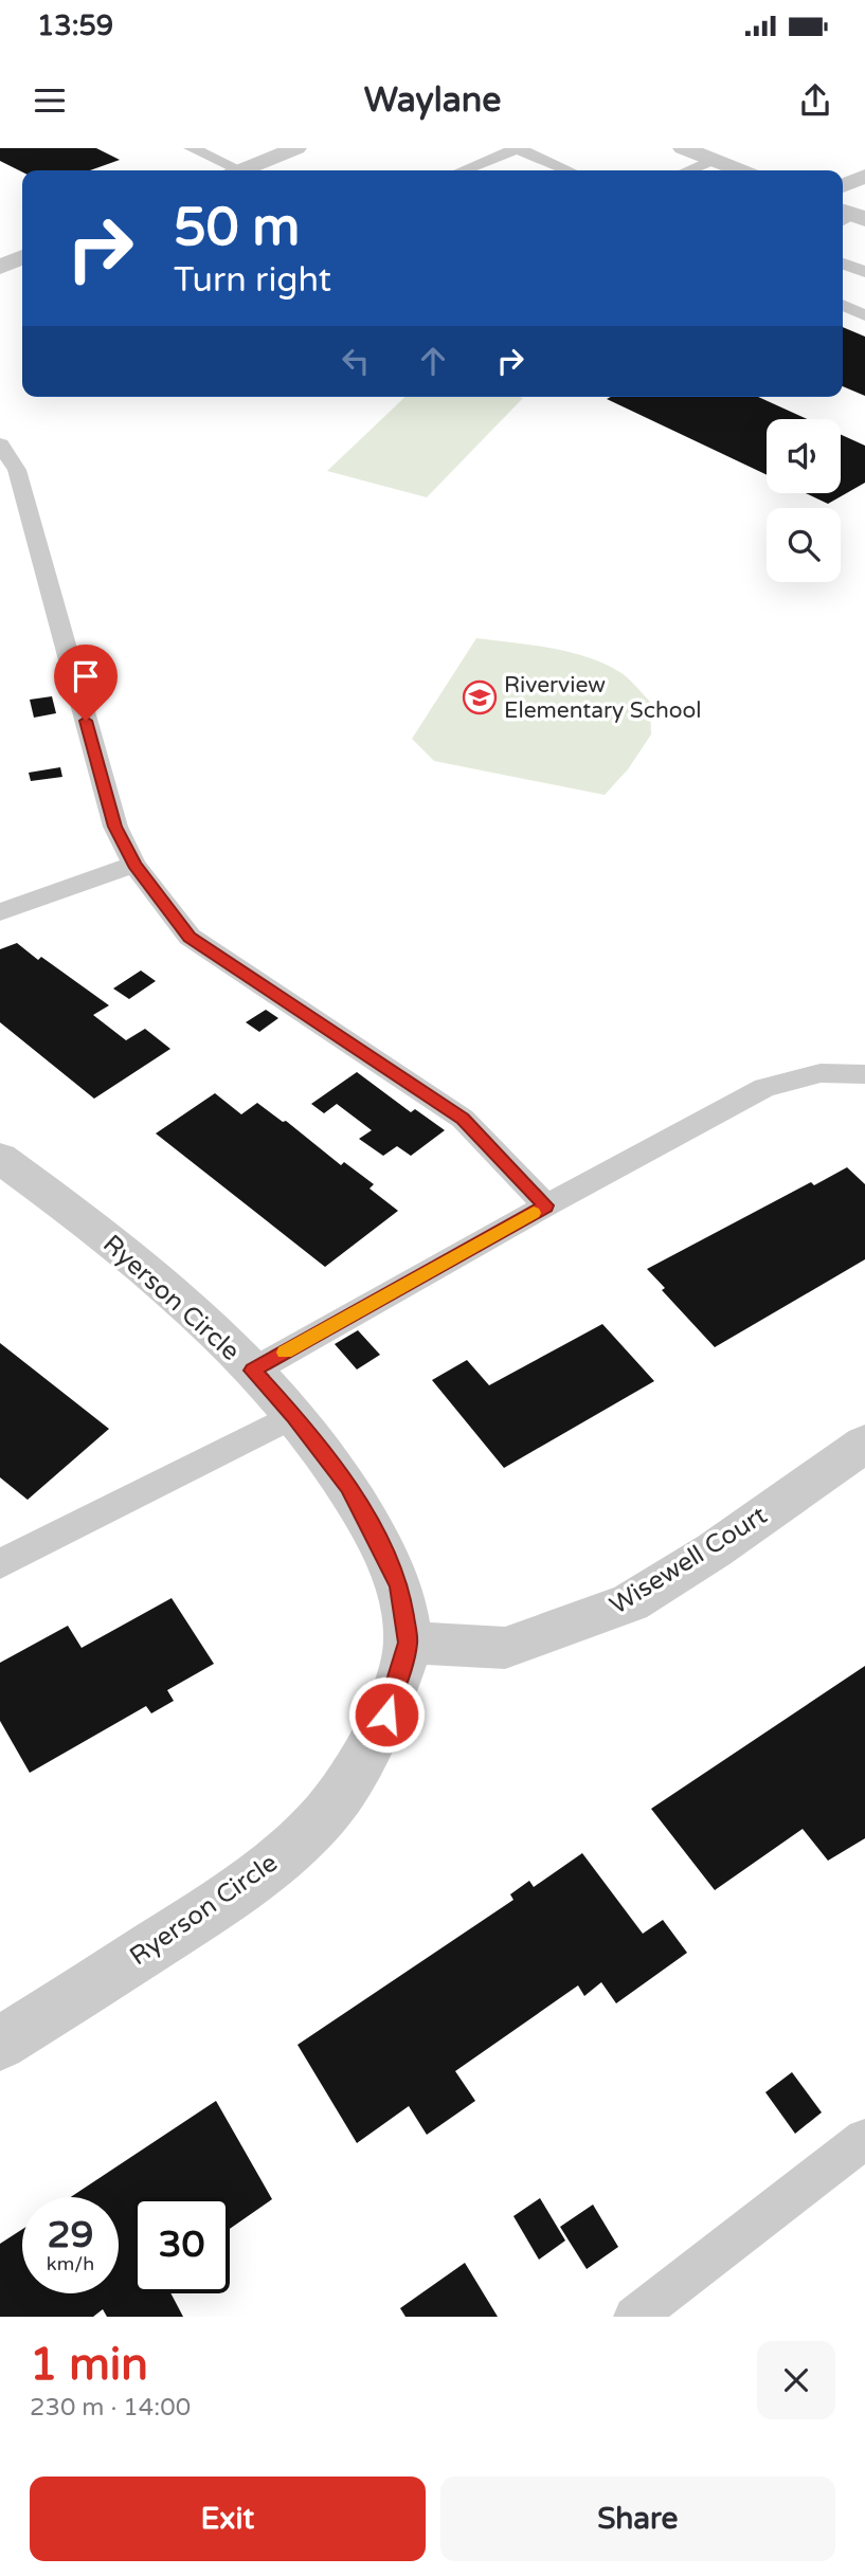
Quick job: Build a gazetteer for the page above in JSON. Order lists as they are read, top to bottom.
{
  "streets": {
    "street": ["Ryerson Circle", "Wisewell Court"]
  },
  "crossings": [
    ["Ryerson Circle", "Wisewell Court"]
  ],
  "places": {
    "school or university": ["Riverview Elementary School"]
  },
  "page": {
    "status": "13:59",
    "header": "Waylane",
    "turn": ["50 m", "Turn right"],
    "speed": "29 km/h",
    "limit": "30",
    "heading": ["1 min", "230 m · 14:00"],
    "buttons": ["Exit", "Share"]
  }
}
